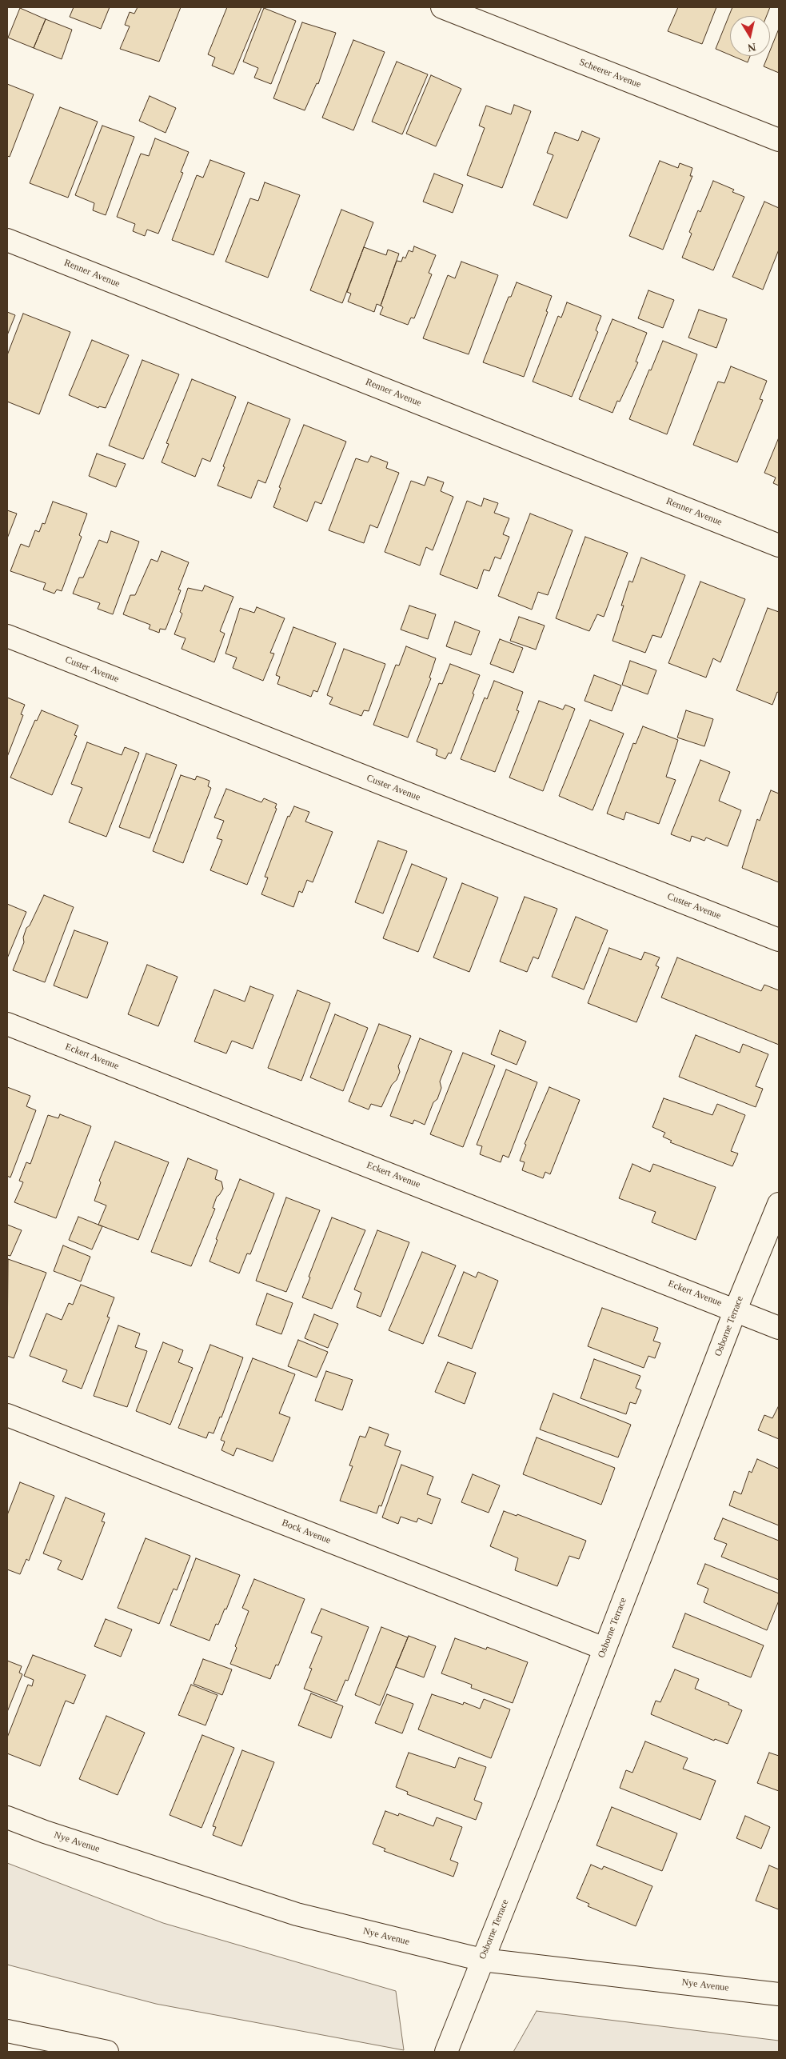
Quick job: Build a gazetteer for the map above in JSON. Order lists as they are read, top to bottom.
{
  "streets": {
    "main road": [
      "Scheerer Avenue",
      "Renner Avenue",
      "Custer Avenue",
      "Eckert Avenue",
      "Osborne Terrace",
      "Bock Avenue",
      "Nye Avenue"
    ]
  },
  "crossings": [
    ["Eckert Avenue", "Osborne Terrace"],
    ["Osborne Terrace", "Bock Avenue"],
    ["Osborne Terrace", "Nye Avenue"]
  ],
  "north": "bottom"
}
